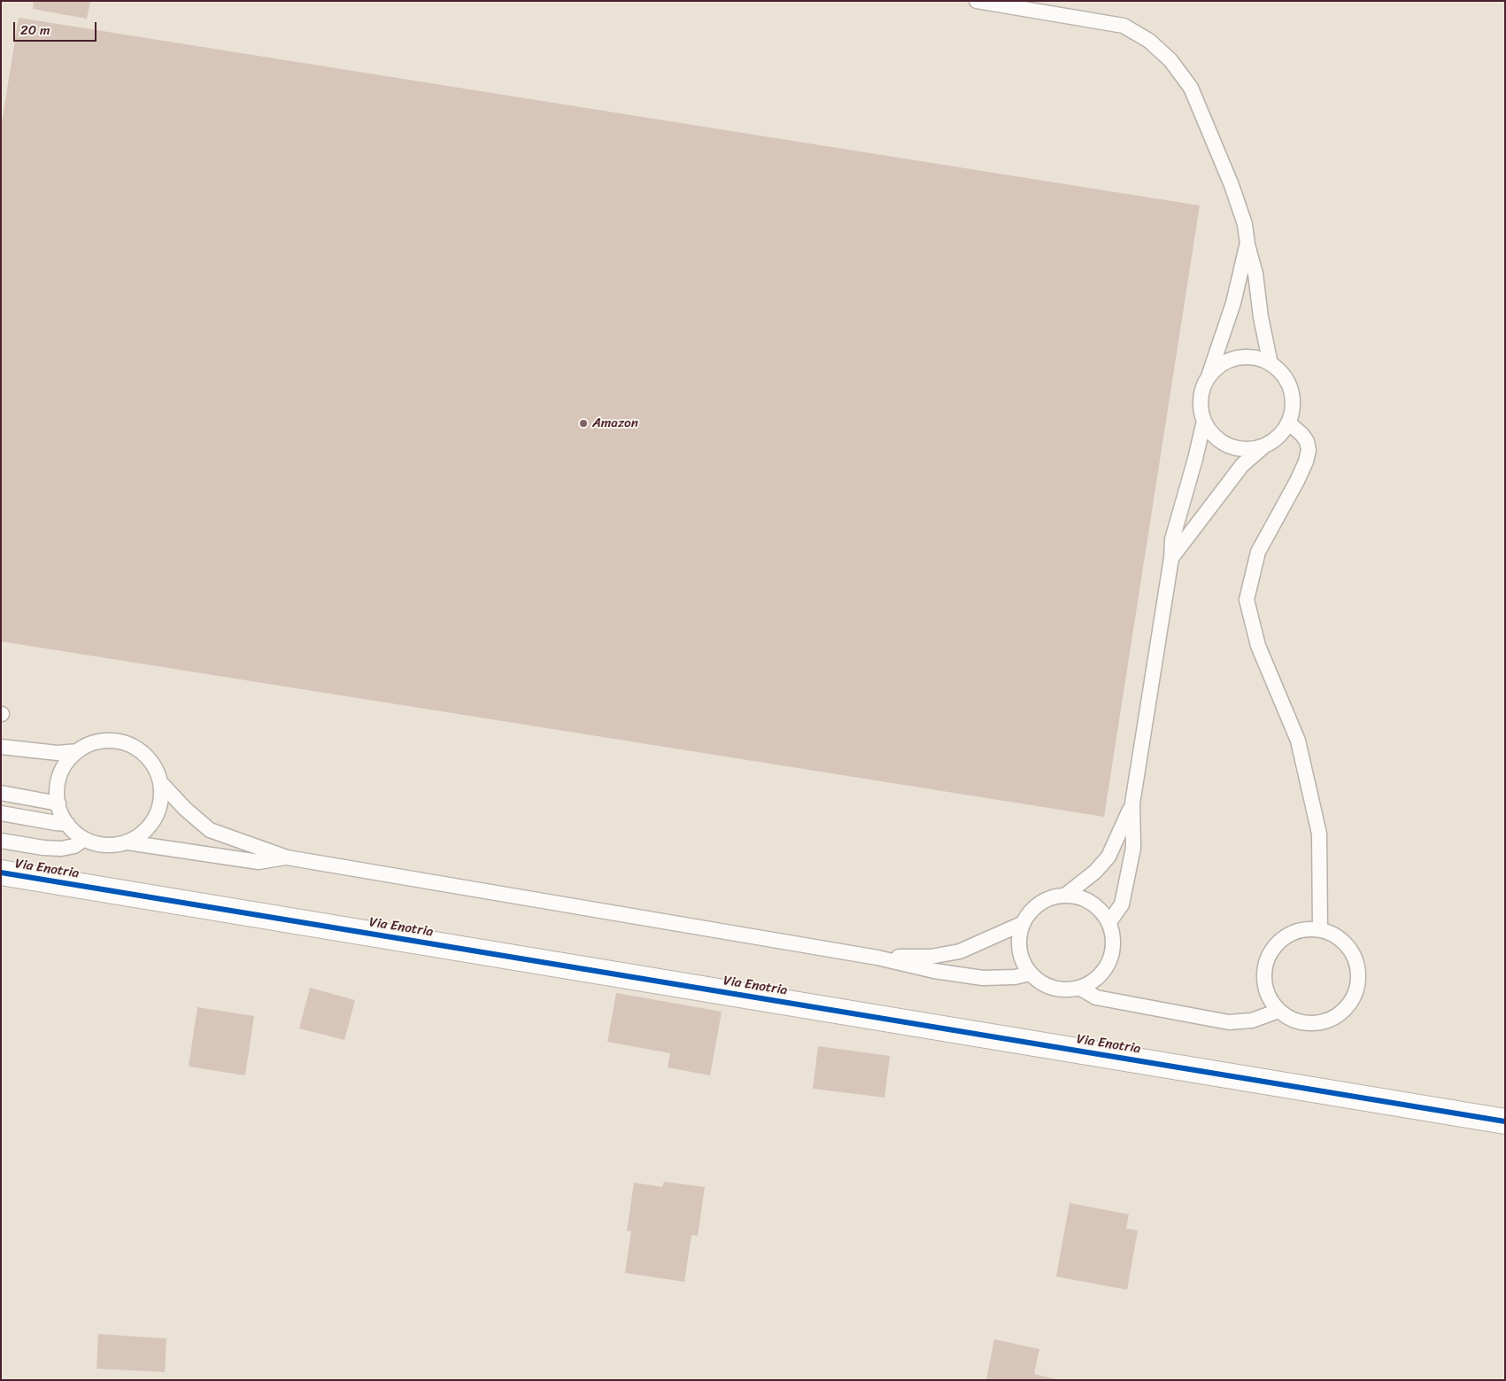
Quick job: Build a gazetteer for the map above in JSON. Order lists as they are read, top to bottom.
{
  "streets": {
    "street": ["Via Enotria"]
  },
  "places": ["Amazon"],
  "scale_bar": "20 m"
}
